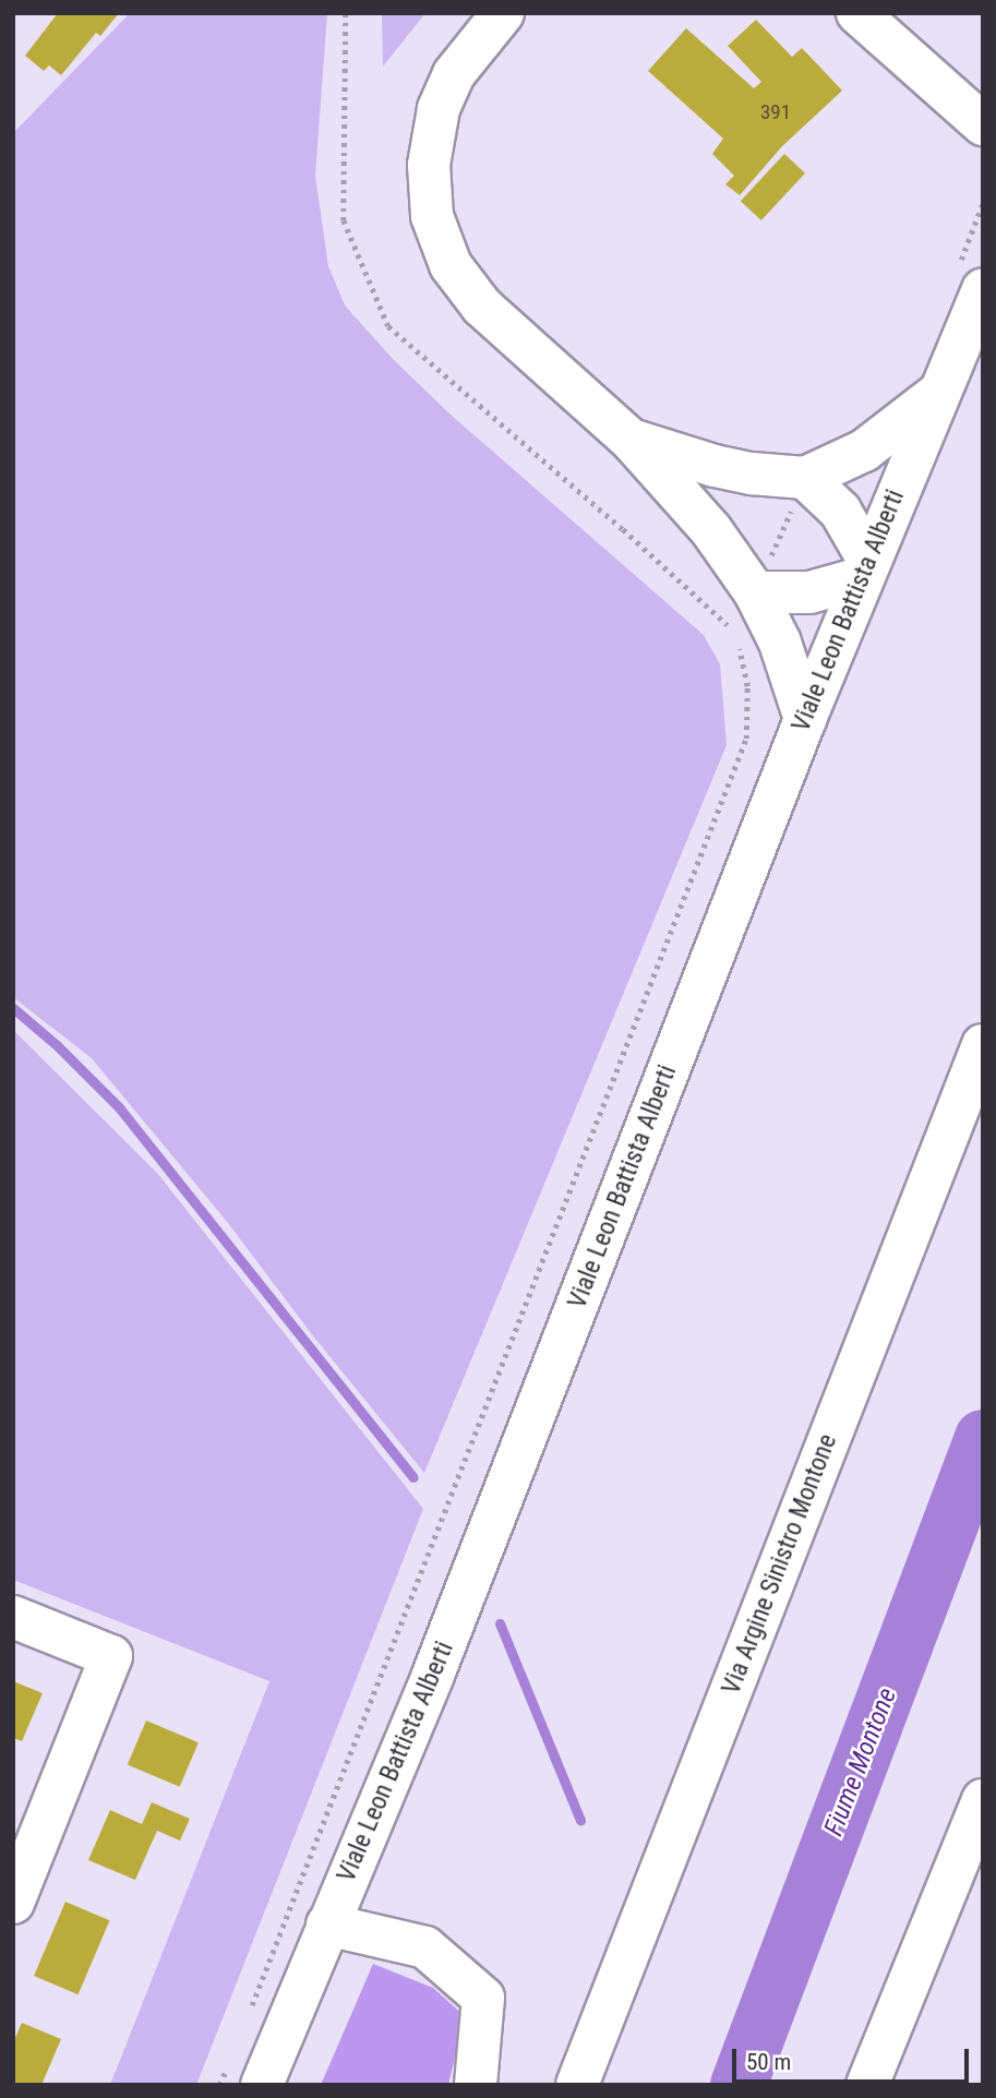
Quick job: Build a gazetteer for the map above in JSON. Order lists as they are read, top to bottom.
{
  "streets": {
    "main road": ["Viale Leon Battista Alberti", "Via Argine Sinistro Montone"]
  },
  "water": ["Fiume Montone"],
  "house_numbers": ["391"],
  "scale_bar": "50 m"
}
